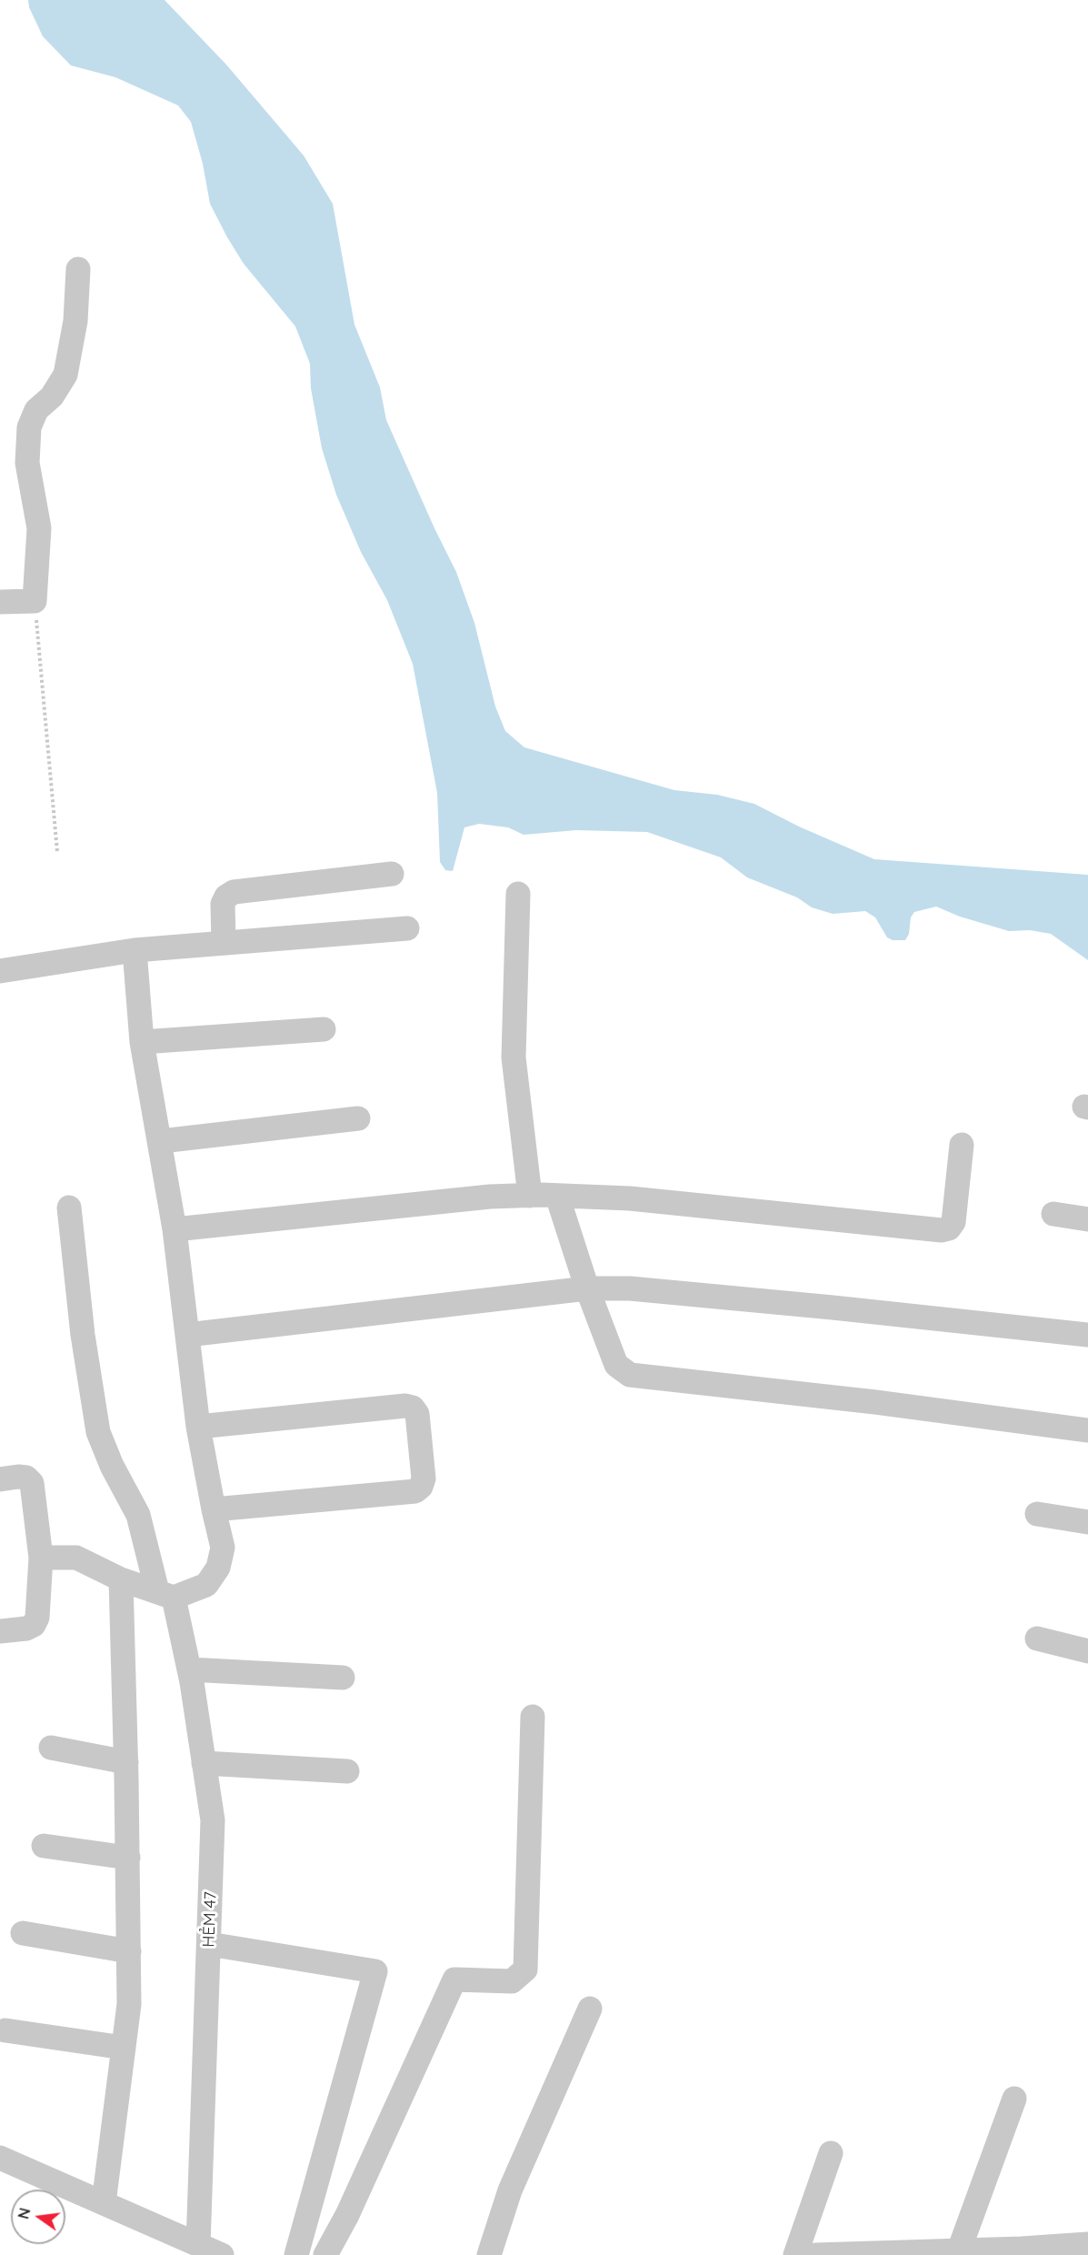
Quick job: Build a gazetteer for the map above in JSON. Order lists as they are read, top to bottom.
{
  "streets": {
    "street": ["HẺM 47"]
  },
  "north": "left"
}
